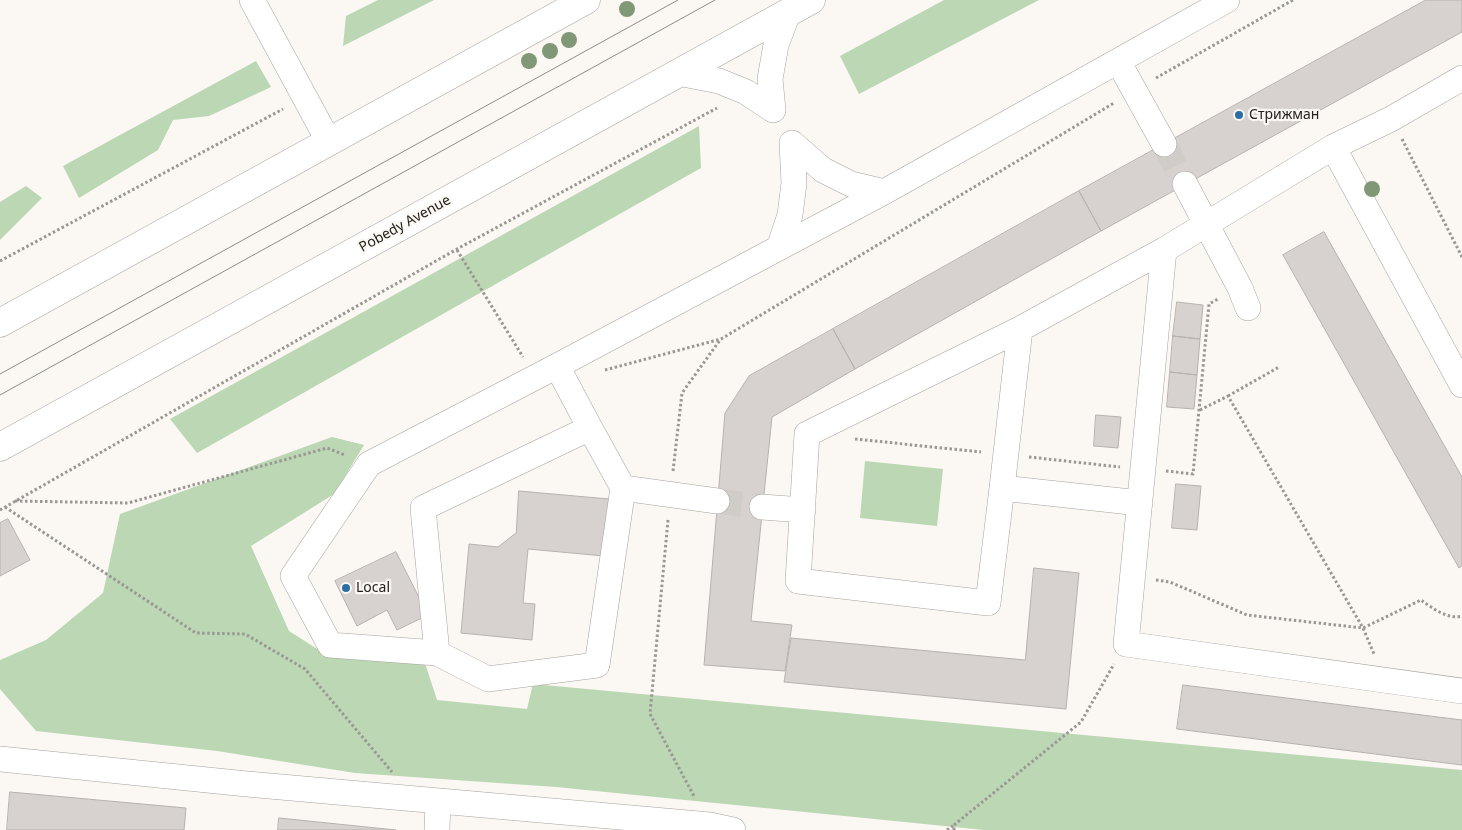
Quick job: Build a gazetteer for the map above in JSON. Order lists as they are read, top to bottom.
{
  "streets": {
    "main road": ["Pobedy Avenue"]
  },
  "places": ["Стрижман", "Local"]
}
